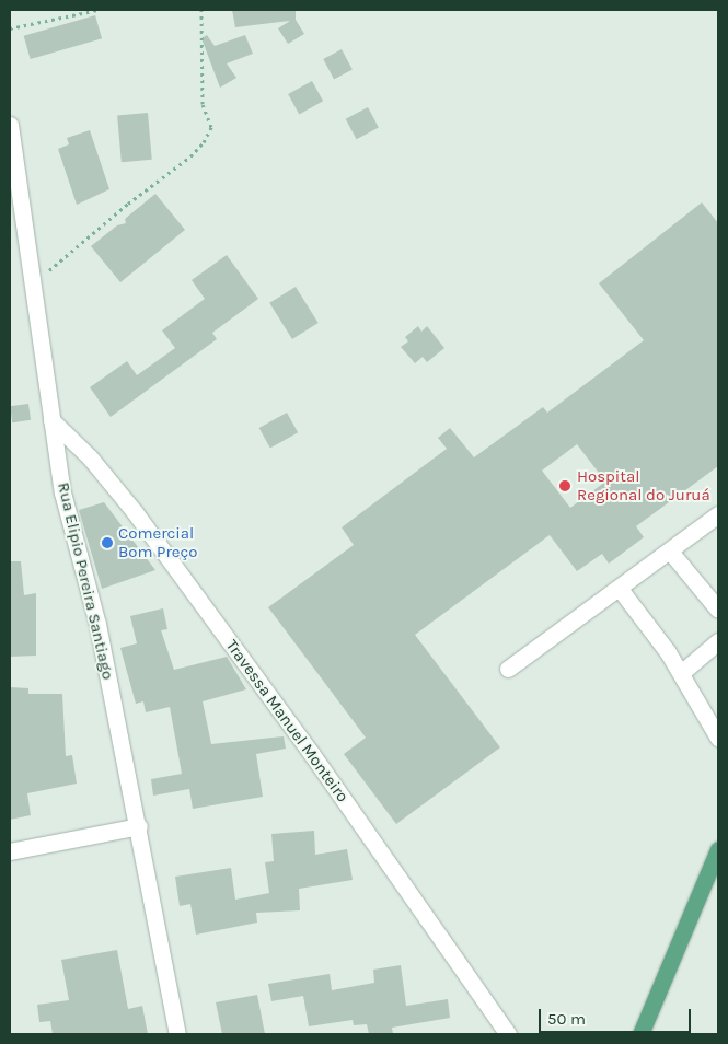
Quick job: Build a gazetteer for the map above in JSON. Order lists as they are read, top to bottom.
{
  "streets": {
    "street": ["Rua Elipio Pereira Santiago", "Travessa Manuel Monteiro"]
  },
  "crossings": [
    ["Rua Elipio Pereira Santiago", "Travessa Manuel Monteiro"]
  ],
  "places": ["Hospital Regional do Juruá", "Comercial Bom Preço"],
  "scale_bar": "50 m"
}
